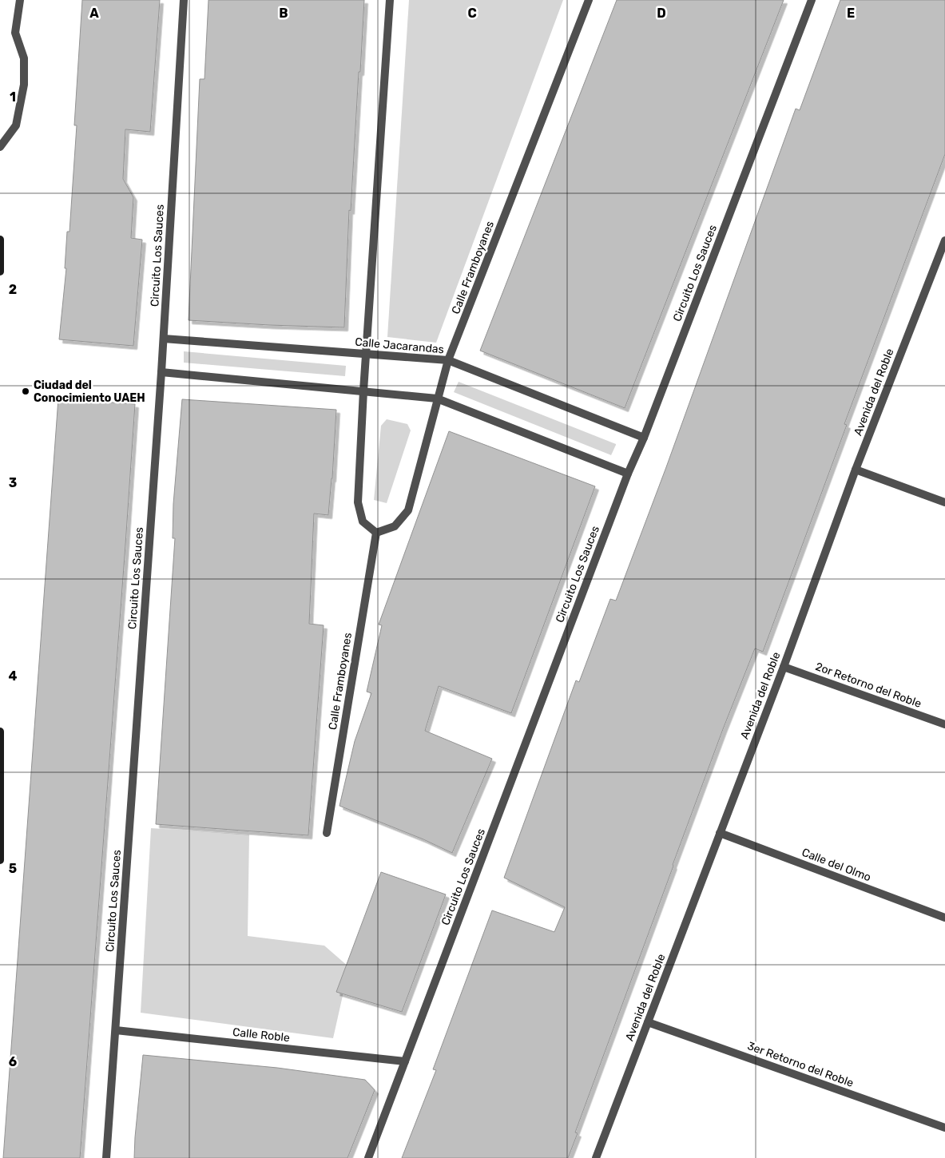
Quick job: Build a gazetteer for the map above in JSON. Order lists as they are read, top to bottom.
{
  "streets": {
    "street": [
      "Circuito Los Sauces",
      "Calle Framboyanes",
      "Calle Jacarandas",
      "Avenida del Roble",
      "2or Retorno del Roble",
      "Calle del Olmo",
      "Calle Roble",
      "3er Retorno del Roble"
    ]
  },
  "crossings": [
    ["Circuito Los Sauces", "Calle Jacarandas"],
    ["Circuito Los Sauces", "Calle Roble"],
    ["Calle Framboyanes", "Calle Jacarandas"],
    ["Avenida del Roble", "2or Retorno del Roble"],
    ["Avenida del Roble", "Calle del Olmo"],
    ["Avenida del Roble", "3er Retorno del Roble"]
  ],
  "places": ["Ciudad del Conocimiento UAEH"],
  "grid": {
    "columns": [
      "A",
      "B",
      "C",
      "D",
      "E"
    ],
    "rows": [
      "1",
      "2",
      "3",
      "4",
      "5",
      "6"
    ]
  }
}
